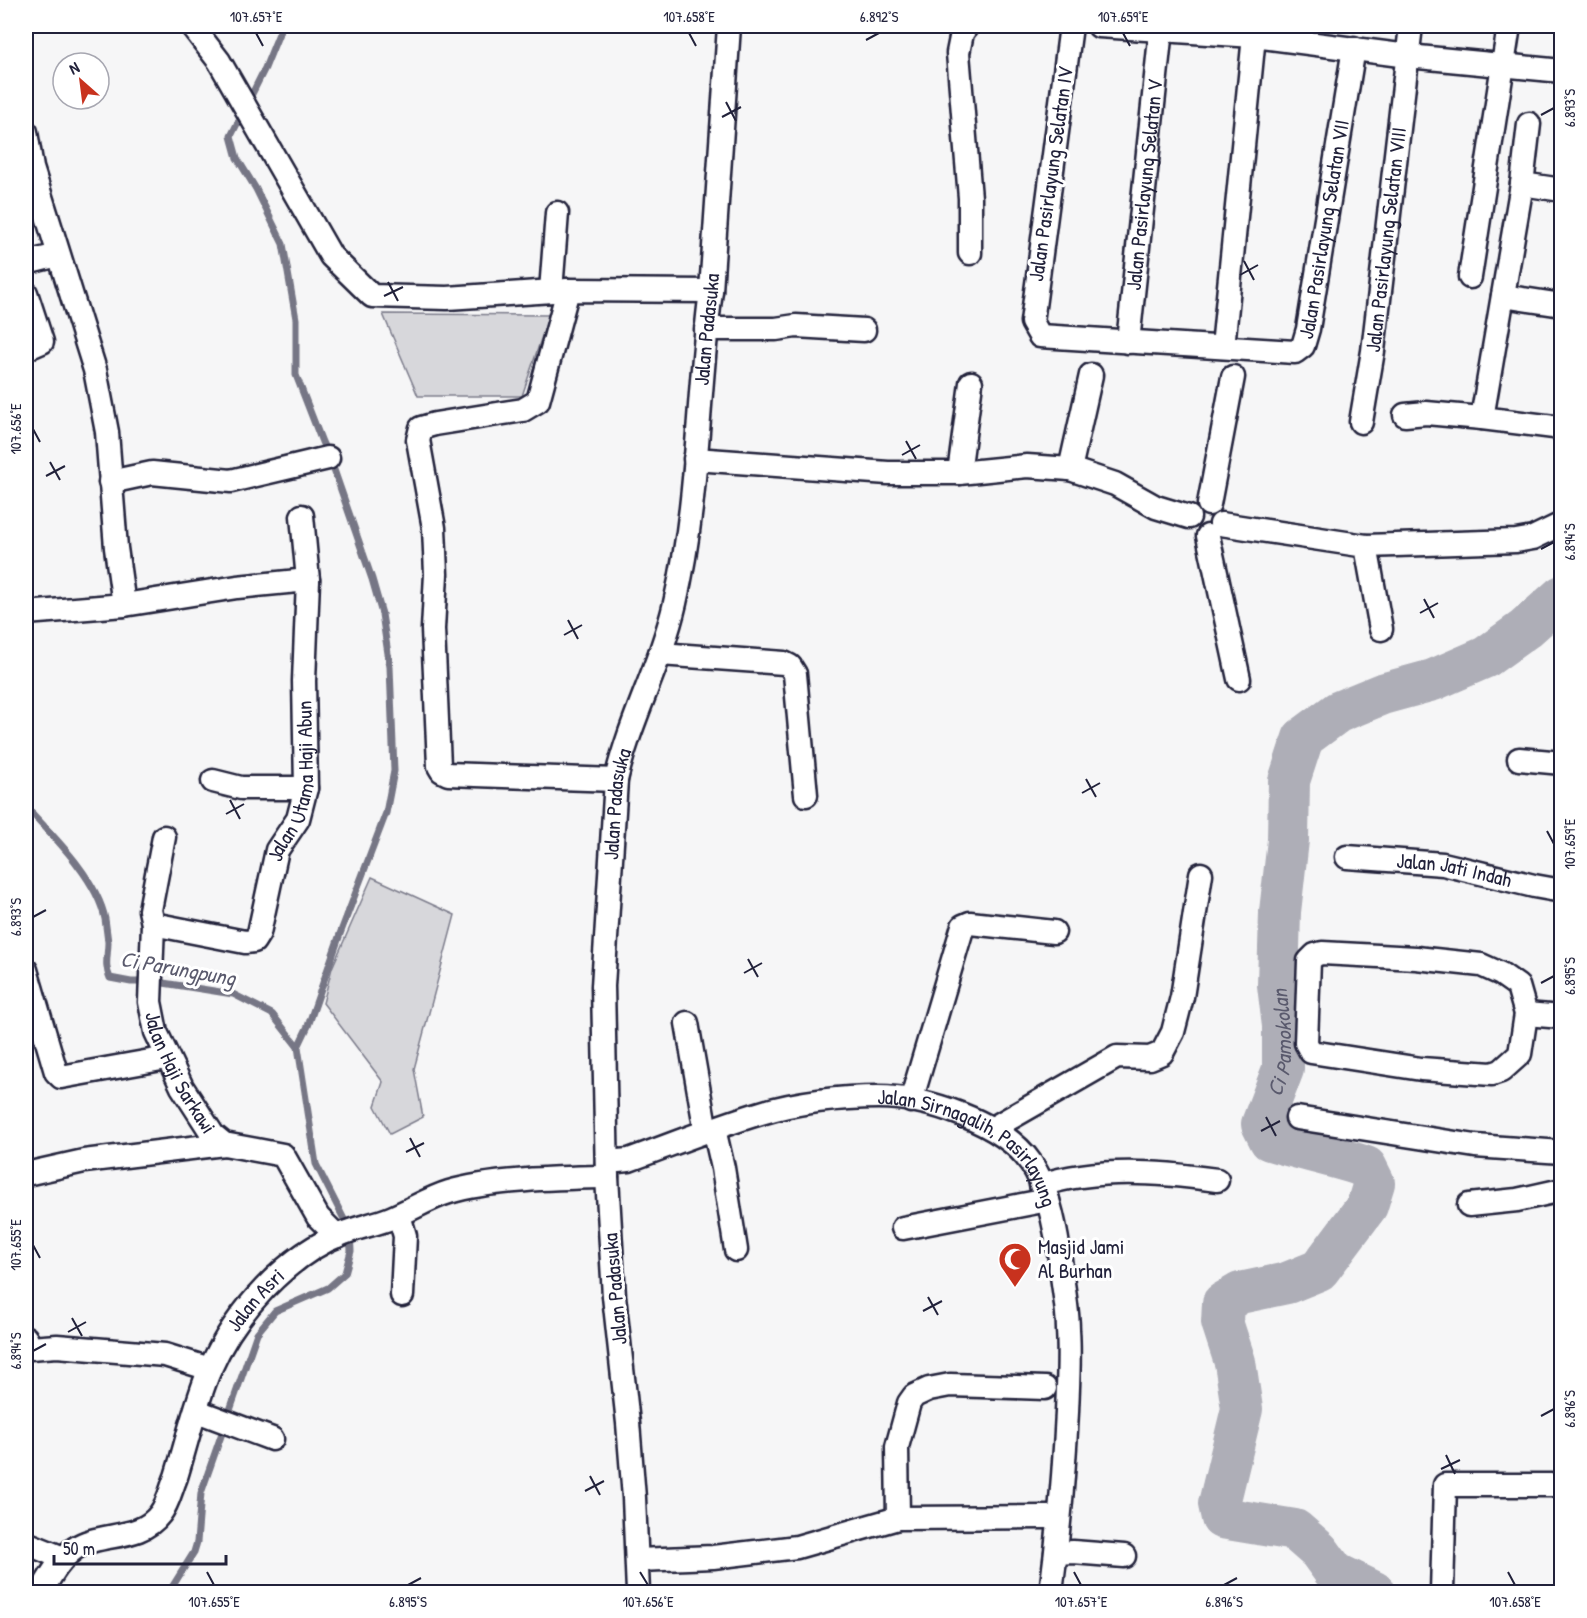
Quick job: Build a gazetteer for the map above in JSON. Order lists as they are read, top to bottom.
{
  "streets": {
    "street": [
      "Jalan Pasirlayung Selatan IV",
      "Jalan Pasirlayung Selatan V",
      "Jalan Pasirlayung Selatan VII",
      "Jalan Pasirlayung Selatan VIII",
      "Jalan Padasuka",
      "Jalan Utama Haji Abun",
      "Jalan Jati Indah",
      "Jalan Haji Sarkawi",
      "Jalan Sirnagalih, Pasirlayung",
      "Jalan Asri"
    ]
  },
  "crossings": [
    ["Jalan Pasirlayung Selatan IV", "Jalan Pasirlayung Selatan VII"],
    ["Jalan Pasirlayung Selatan V", "Jalan Pasirlayung Selatan VII"],
    ["Jalan Padasuka", "Jalan Sirnagalih, Pasirlayung"],
    ["Jalan Padasuka", "Jalan Asri"],
    ["Jalan Utama Haji Abun", "Jalan Haji Sarkawi"],
    ["Jalan Haji Sarkawi", "Jalan Asri"],
    ["Jalan Sirnagalih, Pasirlayung", "Jalan Asri"]
  ],
  "water": ["Ci Parungpung", "Ci Pamokolan"],
  "places": {
    "mosque": ["Masjid Jami Al Burhan"]
  },
  "scale_bar": "50 m",
  "north": "top left",
  "coordinates": [
    "107.657°E",
    "107.658°E",
    "6.892°S",
    "107.659°E",
    "6.893°S",
    "107.656°E",
    "6.894°S",
    "6.895°S",
    "107.655°E",
    "6.896°S"
  ]
}
